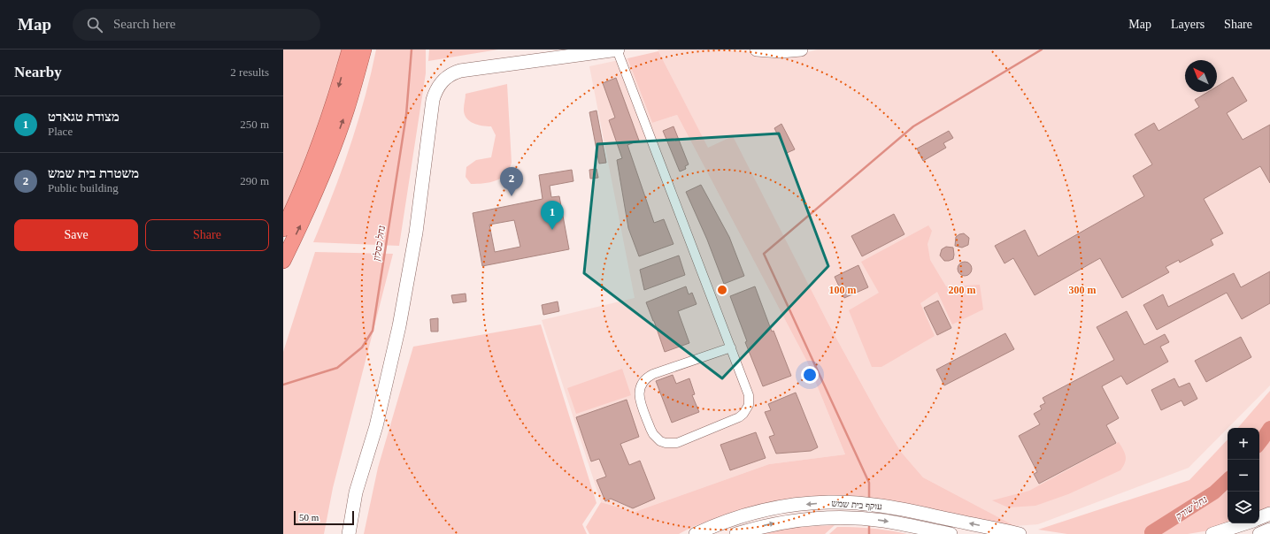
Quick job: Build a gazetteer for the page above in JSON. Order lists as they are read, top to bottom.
{
  "streets": {
    "main road": ["עוקף בית שמש"]
  },
  "water": ["נחל כסלון", "נחל שורק"],
  "scale_bar": "50 m",
  "north": "top left",
  "page": {
    "header": "Map",
    "search": "Search here",
    "nav": ["Map", "Layers", "Share"],
    "heading": ["Nearby", "2 results"],
    "list": [
      {
        "mark": "1",
        "name": "מצודת טגארט",
        "note": "Place",
        "value": "250 m"
      },
      {
        "mark": "2",
        "name": "משטרת בית שמש",
        "note": "Public building",
        "value": "290 m"
      }
    ],
    "pins": ["2", "1"],
    "buttons": ["Save", "Share"],
    "map_buttons": ["+", "−"],
    "scale": "50 m"
  },
  "rings": ["100 m", "200 m", "300 m"]
}
